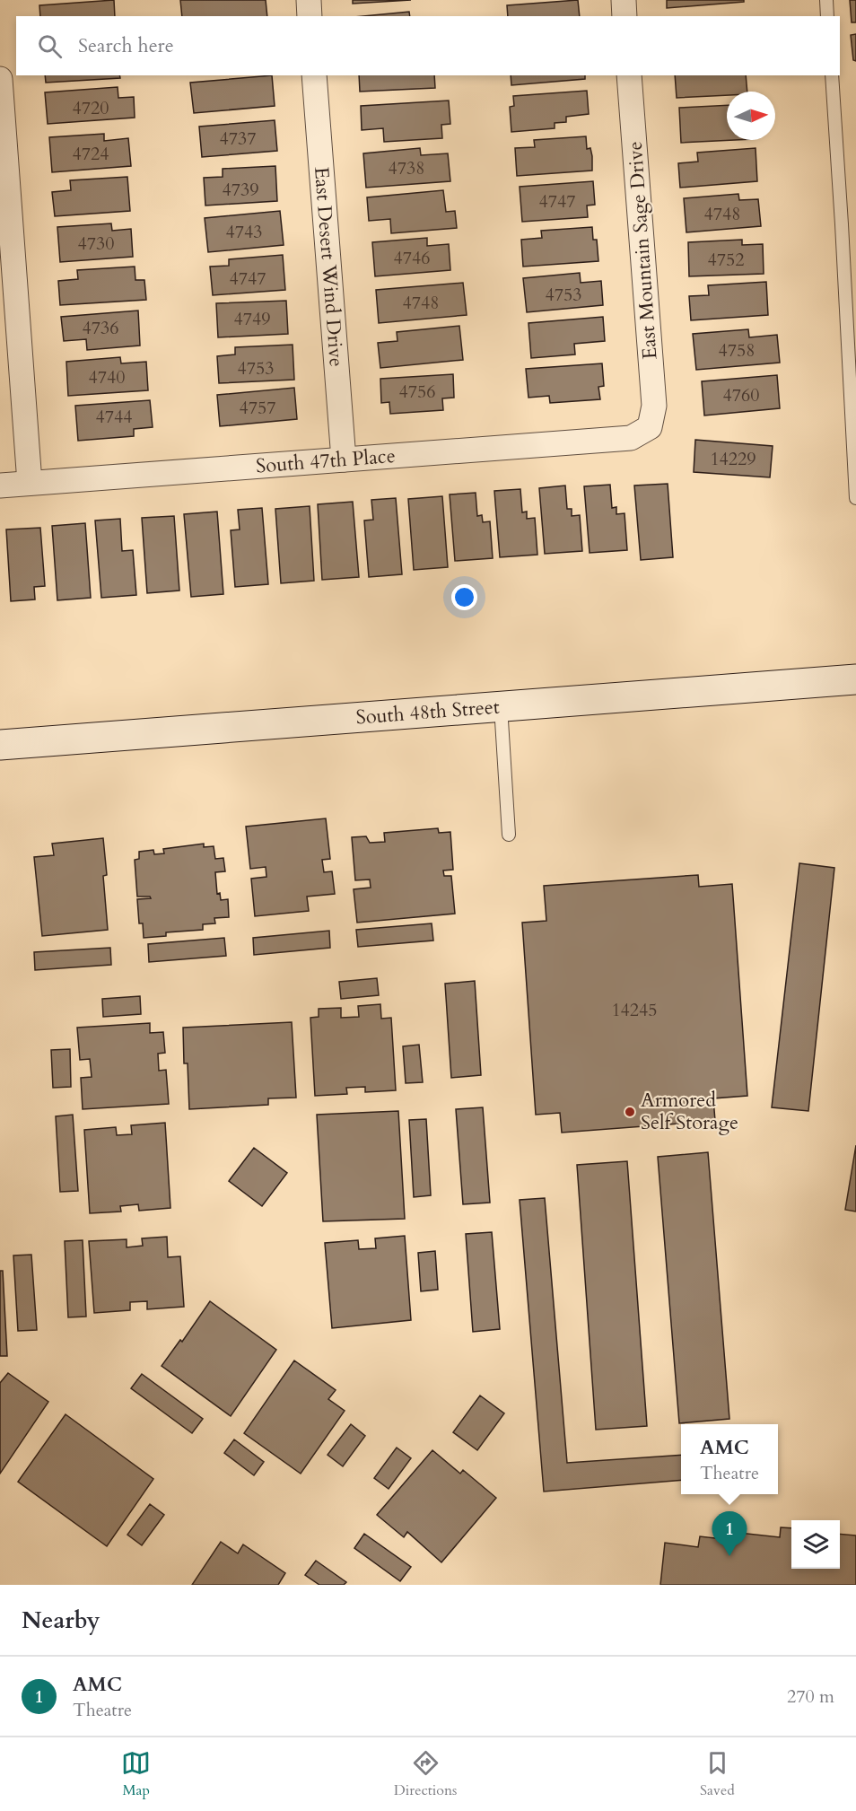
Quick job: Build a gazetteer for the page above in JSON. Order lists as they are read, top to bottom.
{
  "streets": {
    "main road": ["South 48th Street"],
    "street": ["East Mountain Sage Drive", "East Desert Wind Drive", "South 47th Place"]
  },
  "crossings": [
    ["East Mountain Sage Drive", "South 47th Place"],
    ["East Desert Wind Drive", "South 47th Place"]
  ],
  "places": ["Armored Self Storage"],
  "house_numbers": [
    "4720",
    "4737",
    "4724",
    "4738",
    "4739",
    "4747",
    "4748",
    "4743",
    "4730",
    "4746",
    "4752",
    "4747",
    "4753",
    "4748",
    "4749",
    "4736",
    "4758",
    "4753",
    "4740",
    "4756",
    "4760",
    "4757",
    "4744",
    "14229",
    "14245"
  ],
  "north": "right",
  "page": {
    "search": "Search here",
    "popup": ["AMC", "Theatre"],
    "pins": "1",
    "heading": "Nearby",
    "list": [
      {
        "mark": "1",
        "name": "AMC",
        "note": "Theatre",
        "value": "270 m"
      }
    ],
    "nav": ["Map", "Directions", "Saved"]
  }
}
